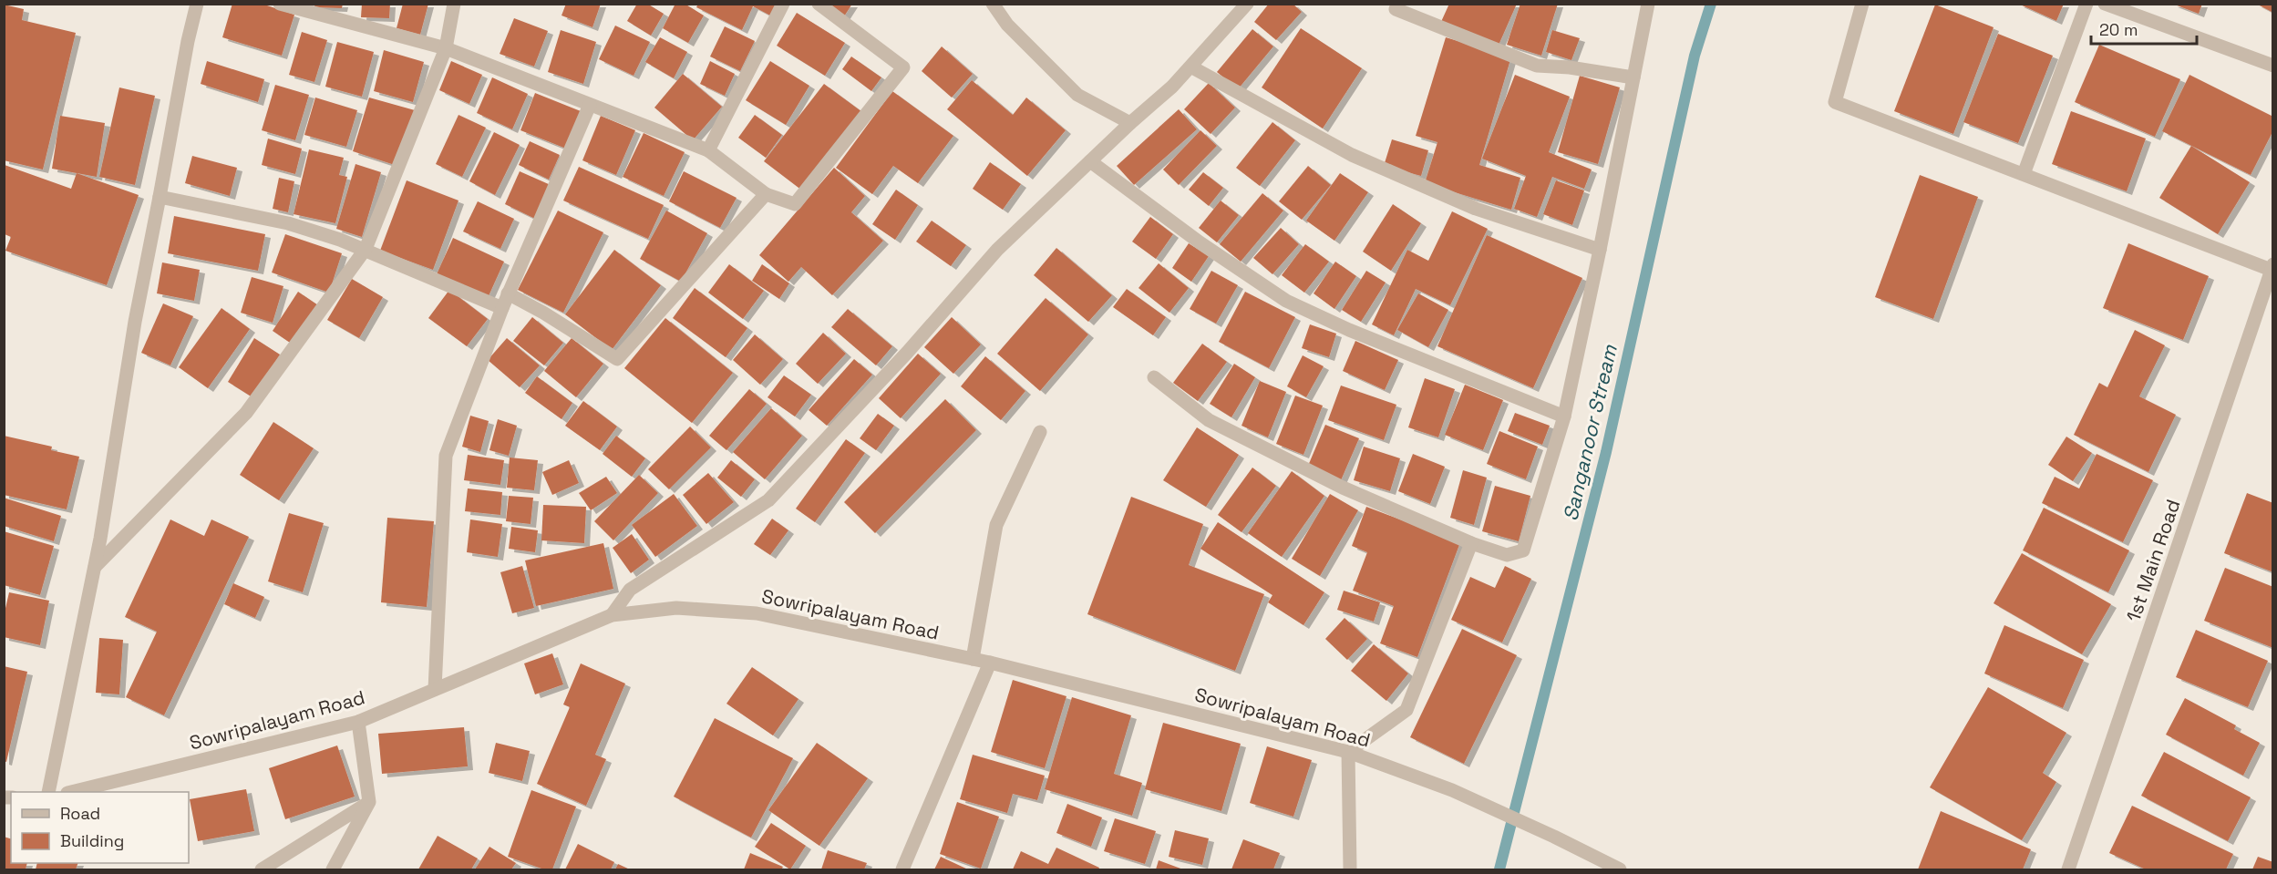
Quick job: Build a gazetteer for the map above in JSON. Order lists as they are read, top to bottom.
{
  "streets": {
    "street": ["1st Main Road", "Sowripalayam Road"]
  },
  "water": ["Sanganoor Stream"],
  "legend": ["Road", "Building"],
  "scale_bar": "20 m"
}
